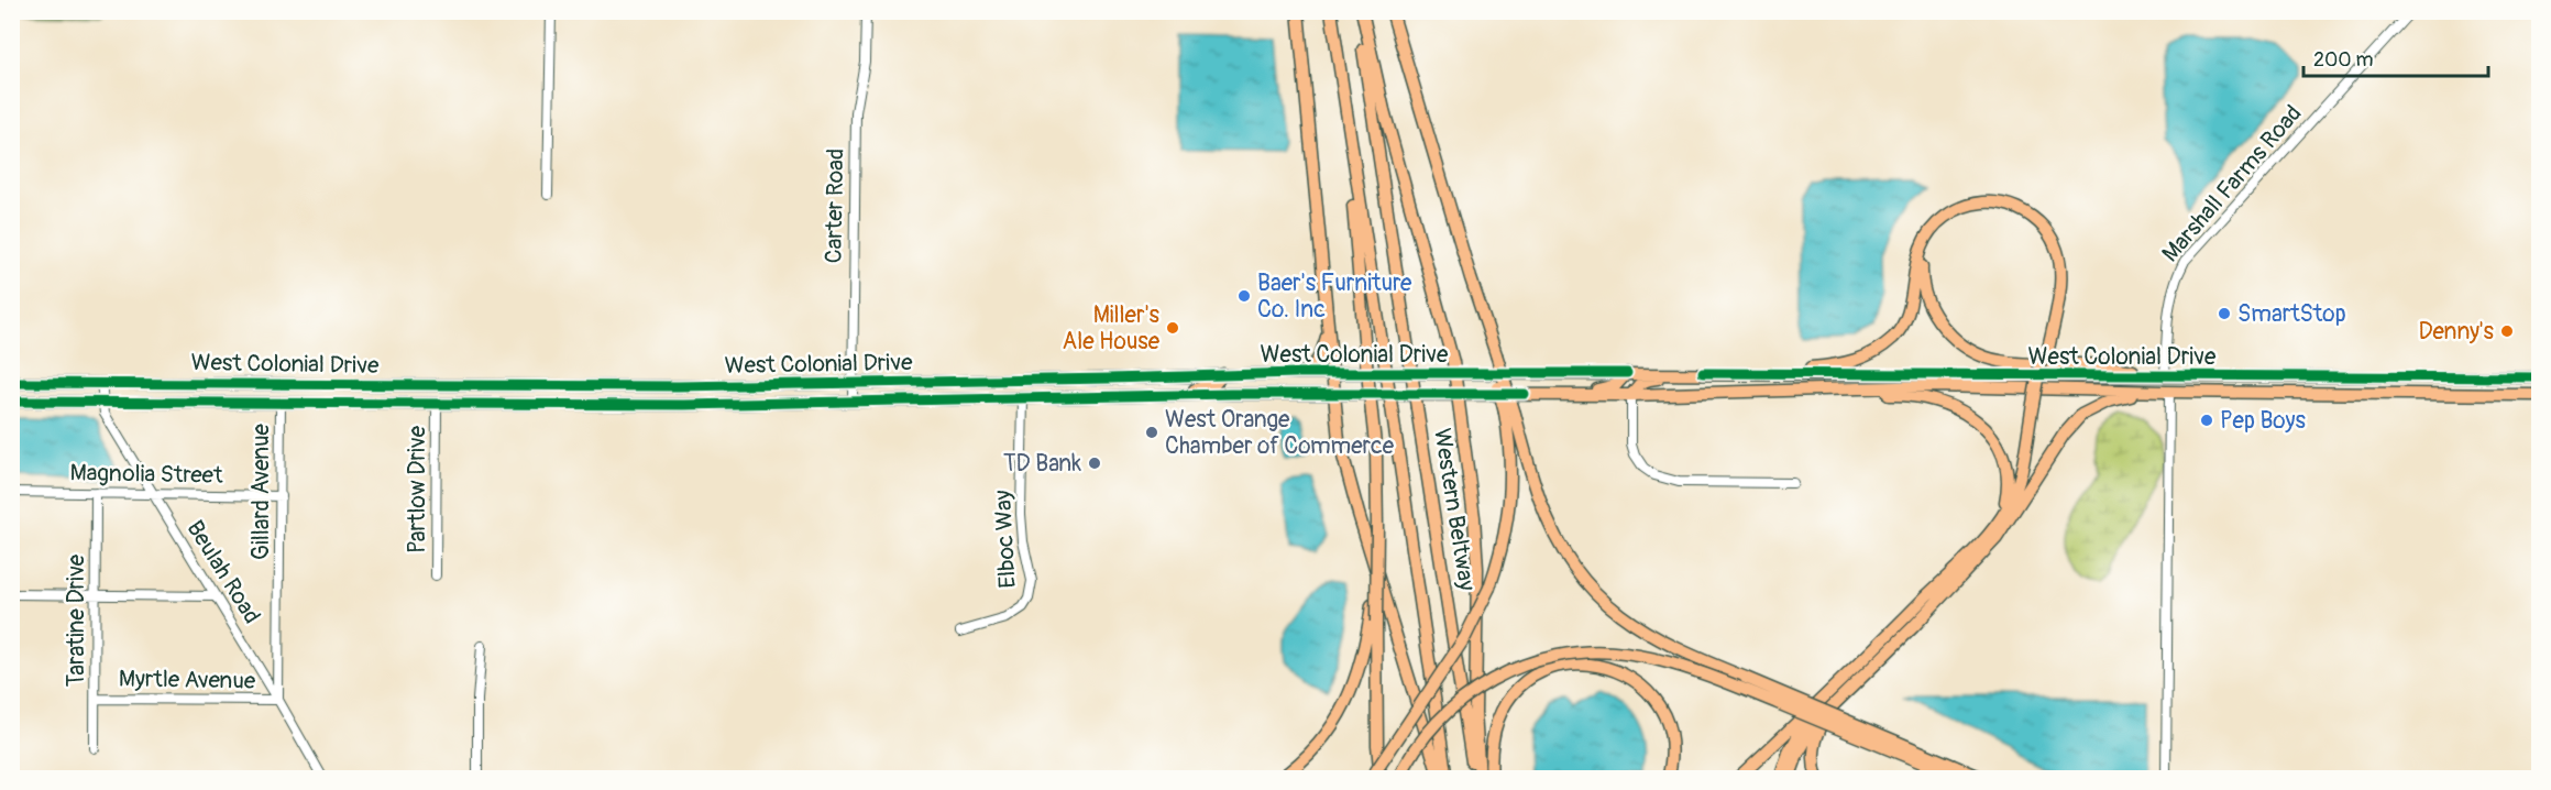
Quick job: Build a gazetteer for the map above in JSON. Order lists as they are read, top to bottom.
{
  "streets": {
    "highway": ["West Colonial Drive", "Western Beltway"],
    "street": [
      "Marshall Farms Road",
      "Carter Road",
      "Magnolia Street",
      "Partlow Drive",
      "Gillard Avenue",
      "Elboc Way",
      "Beulah Road",
      "Taratine Drive",
      "Myrtle Avenue"
    ]
  },
  "crossings": [
    ["Marshall Farms Road", "West Colonial Drive"],
    ["Carter Road", "West Colonial Drive"],
    ["West Colonial Drive", "Partlow Drive"],
    ["West Colonial Drive", "Gillard Avenue"],
    ["West Colonial Drive", "Elboc Way"],
    ["West Colonial Drive", "Beulah Road"],
    ["Magnolia Street", "Gillard Avenue"],
    ["Magnolia Street", "Beulah Road"],
    ["Magnolia Street", "Taratine Drive"],
    ["Gillard Avenue", "Beulah Road"],
    ["Gillard Avenue", "Myrtle Avenue"],
    ["Beulah Road", "Myrtle Avenue"],
    ["Taratine Drive", "Myrtle Avenue"]
  ],
  "places": [
    "Baer's Furniture Co. Inc",
    "SmartStop",
    "Miller's Ale House",
    "Denny's",
    "Pep Boys",
    "West Orange Chamber of Commerce",
    "TD Bank"
  ],
  "scale_bar": "200 m"
}
